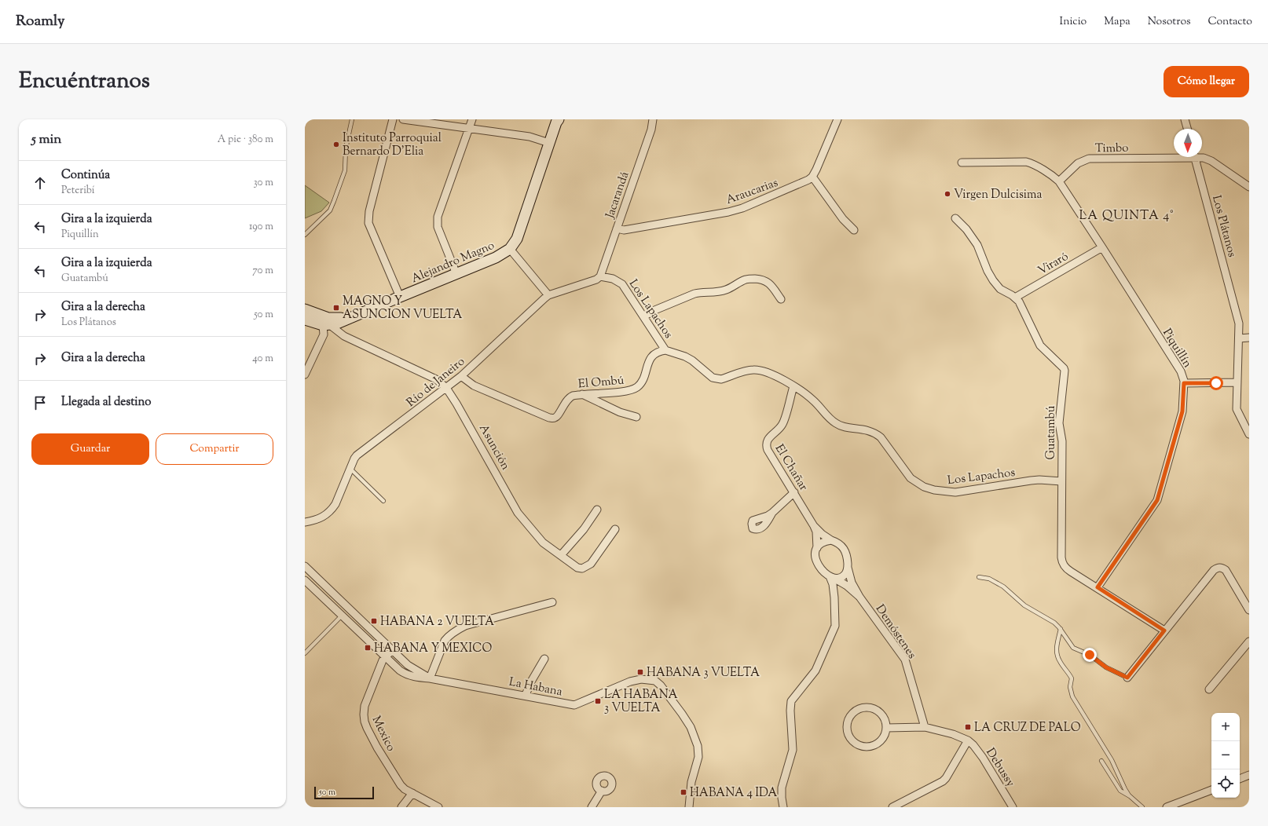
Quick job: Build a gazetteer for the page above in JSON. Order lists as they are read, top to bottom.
{
  "streets": {
    "main road": ["Alejandro Magno", "Asunción"],
    "street": [
      "Timbo",
      "Araucarias",
      "Jacarandá",
      "Los Plátanos",
      "Viraró",
      "Los Lapachos",
      "Piquillín",
      "Río de Janeiro",
      "El Ombú",
      "Guatambú",
      "El Chañar",
      "Demóstenes",
      "La Habana",
      "Mexico",
      "Debussy"
    ]
  },
  "crossings": [
    ["Timbo", "Piquillín"],
    ["Araucarias", "Jacarandá"],
    ["Jacarandá", "Los Lapachos"],
    ["Jacarandá", "Río de Janeiro"],
    ["Viraró", "Piquillín"],
    ["Viraró", "Guatambú"],
    ["Los Lapachos", "Río de Janeiro"],
    ["Los Lapachos", "El Ombú"],
    ["Los Lapachos", "Guatambú"],
    ["Los Lapachos", "El Chañar"],
    ["Piquillín", "Guatambú"],
    ["Río de Janeiro", "El Ombú"],
    ["Río de Janeiro", "Asunción"],
    ["El Chañar", "Demóstenes"],
    ["La Habana", "Mexico"]
  ],
  "districts": ["LA QUINTA 4°"],
  "places": {
    "other": ["Instituto Parroquial Bernardo D'Elia", "Virgen Dulcisima"],
    "transit": [
      "MAGNO Y ASUNCION VUELTA",
      "HABANA 2 VUELTA",
      "HABANA Y MEXICO",
      "HABANA 3 VUELTA",
      "LA HABANA 3 VUELTA",
      "LA CRUZ DE PALO",
      "HABANA 4 IDA"
    ]
  },
  "scale_bar": "50 m",
  "north": "bottom",
  "page": {
    "header": "Roamly",
    "nav": [
      "Inicio",
      "Mapa",
      "Nosotros",
      "Contacto"
    ],
    "title": "Encuéntranos",
    "buttons": [
      "Cómo llegar",
      ["Guardar", "Compartir"]
    ],
    "heading": ["5 min", "A pie · 380 m"],
    "list": [
      ["Continúa", "Peteribí", "30 m"],
      ["Gira a la izquierda", "Piquillín", "190 m"],
      ["Gira a la izquierda", "Guatambú", "70 m"],
      ["Gira a la derecha", "Los Plátanos", "50 m"],
      ["Gira a la derecha", "40 m"],
      "Llegada al destino"
    ],
    "map_buttons": ["+", "−"],
    "scale": "50 m"
  }
}
